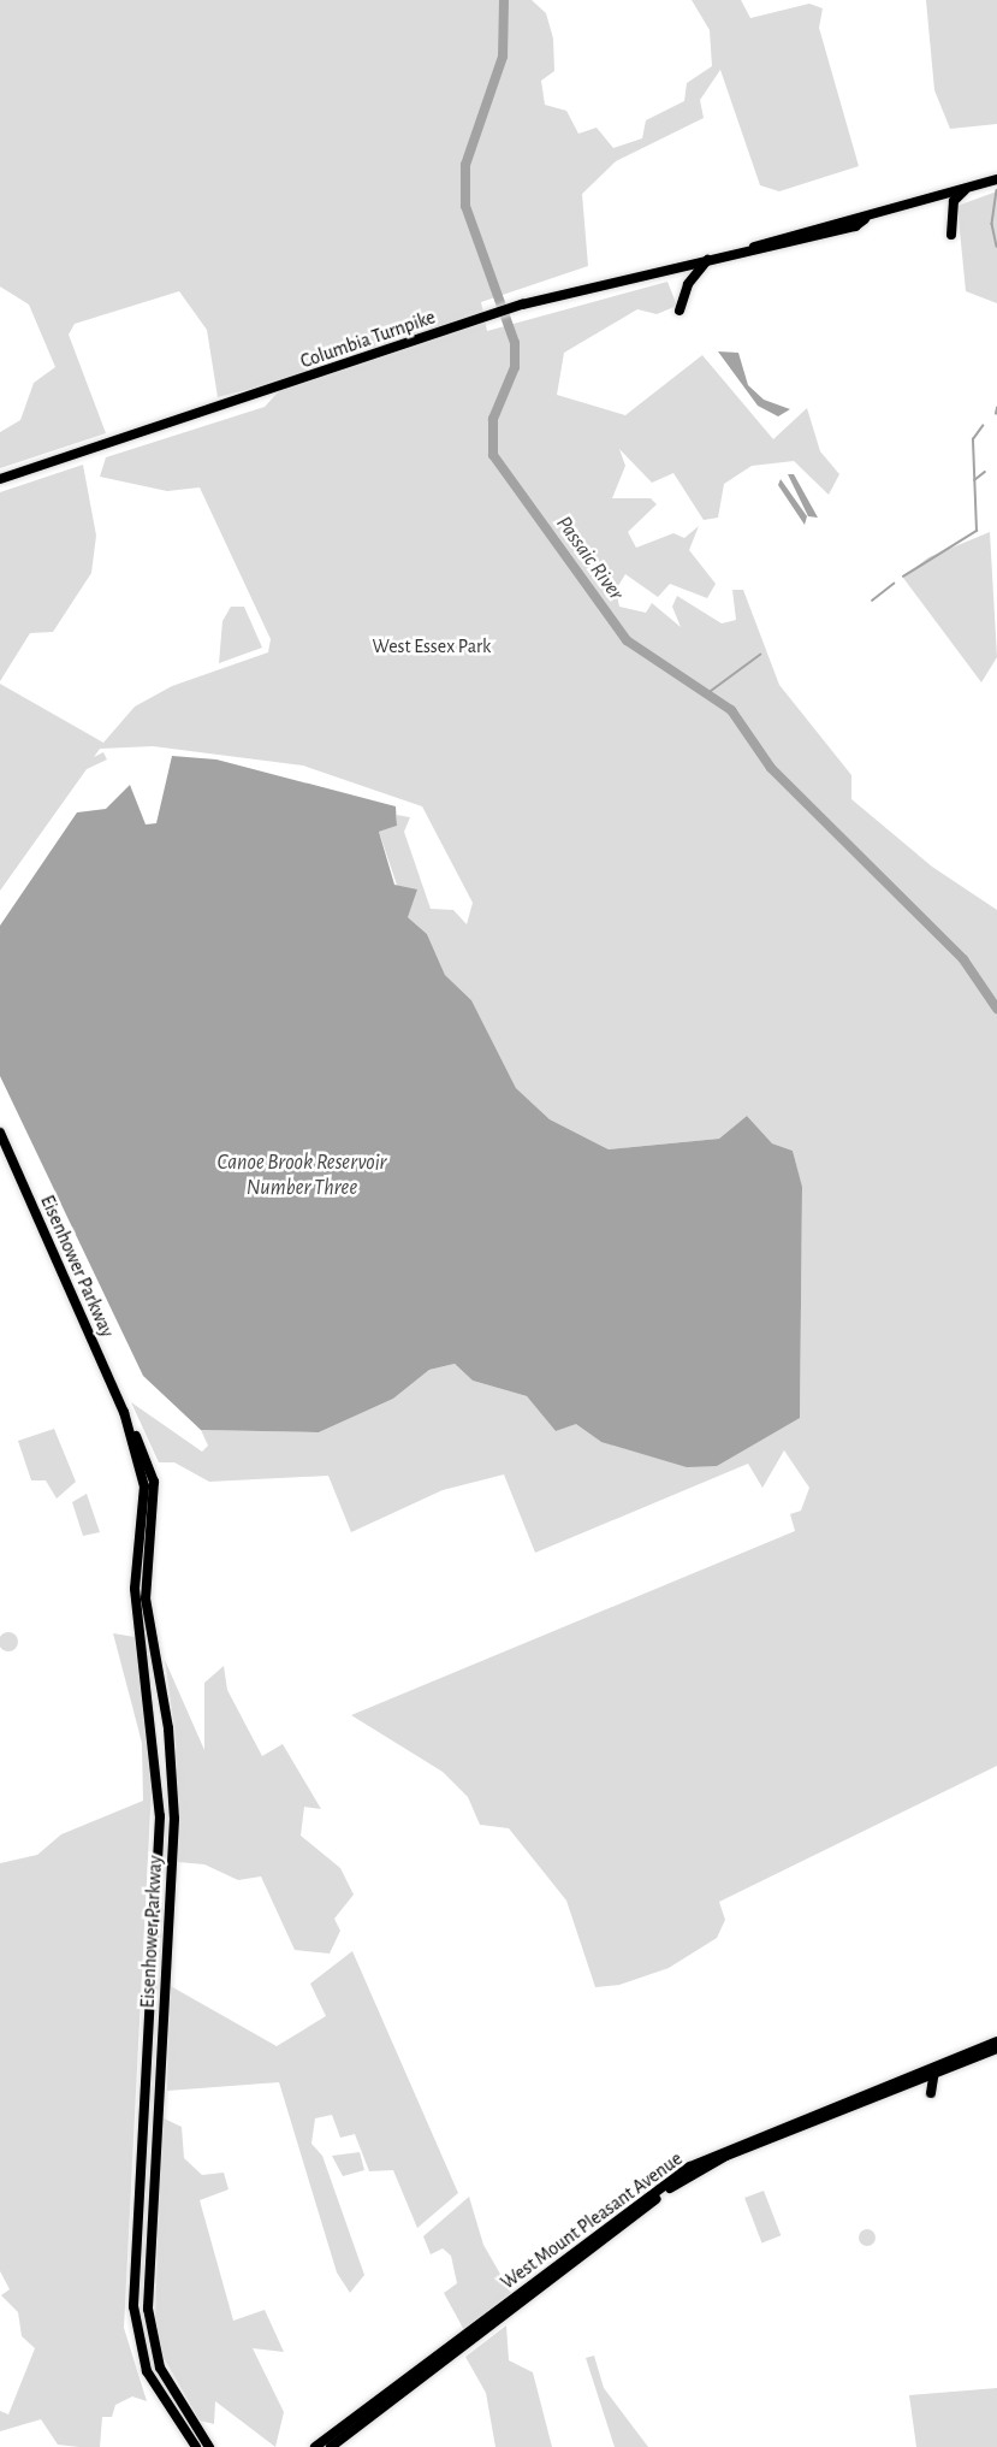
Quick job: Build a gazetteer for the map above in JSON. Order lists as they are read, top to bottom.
{
  "streets": {
    "main road": ["Columbia Turnpike", "Eisenhower Parkway", "West Mount Pleasant Avenue"]
  },
  "water": ["Passaic River", "Canoe Brook Reservoir Number Three"],
  "parks": ["West Essex Park"]
}
